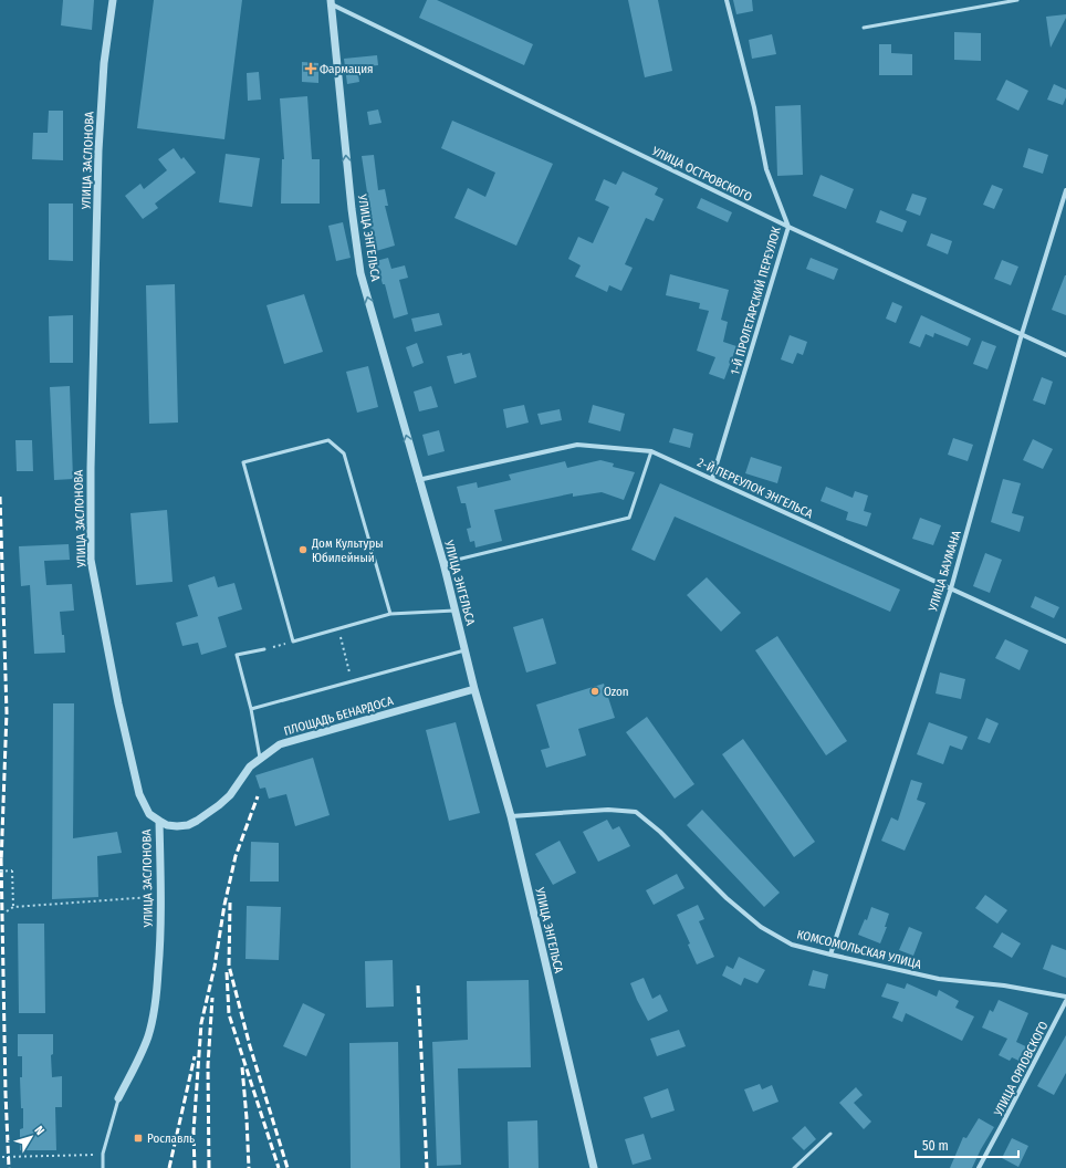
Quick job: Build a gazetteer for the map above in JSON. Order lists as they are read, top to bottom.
{
  "streets": {
    "street": [
      "УЛИЦА ЗАСЛОНОВА",
      "УЛИЦА ОСТРОВСКОГО",
      "УЛИЦА ЭНГЕЛЬСА",
      "1-Й ПРОЛЕТАРСКИЙ ПЕРЕУЛОК",
      "2-Й ПЕРЕУЛОК ЭНГЕЛЬСА",
      "УЛИЦА БАУМАНА",
      "ПЛОЩАДЬ БЕНАРДОСА",
      "КОМСОМОЛЬСКАЯ УЛИЦА",
      "УЛИЦА ОРЛОВСКОГО"
    ]
  },
  "crossings": [
    ["УЛИЦА ЗАСЛОНОВА", "ПЛОЩАДЬ БЕНАРДОСА"],
    ["УЛИЦА ОСТРОВСКОГО", "УЛИЦА ЭНГЕЛЬСА"],
    ["УЛИЦА ОСТРОВСКОГО", "1-Й ПРОЛЕТАРСКИЙ ПЕРЕУЛОК"],
    ["УЛИЦА ОСТРОВСКОГО", "УЛИЦА БАУМАНА"],
    ["УЛИЦА ЭНГЕЛЬСА", "2-Й ПЕРЕУЛОК ЭНГЕЛЬСА"],
    ["УЛИЦА ЭНГЕЛЬСА", "ПЛОЩАДЬ БЕНАРДОСА"],
    ["УЛИЦА ЭНГЕЛЬСА", "КОМСОМОЛЬСКАЯ УЛИЦА"],
    ["1-Й ПРОЛЕТАРСКИЙ ПЕРЕУЛОК", "2-Й ПЕРЕУЛОК ЭНГЕЛЬСА"],
    ["2-Й ПЕРЕУЛОК ЭНГЕЛЬСА", "УЛИЦА БАУМАНА"],
    ["УЛИЦА БАУМАНА", "КОМСОМОЛЬСКАЯ УЛИЦА"]
  ],
  "one_way": ["УЛИЦА ЭНГЕЛЬСА"],
  "places": {
    "health": ["Фармация"],
    "other": ["Дом Культуры Юбилейный", "Ozon"],
    "transit": ["Рославль"]
  },
  "scale_bar": "50 m",
  "north": "top right"
}
